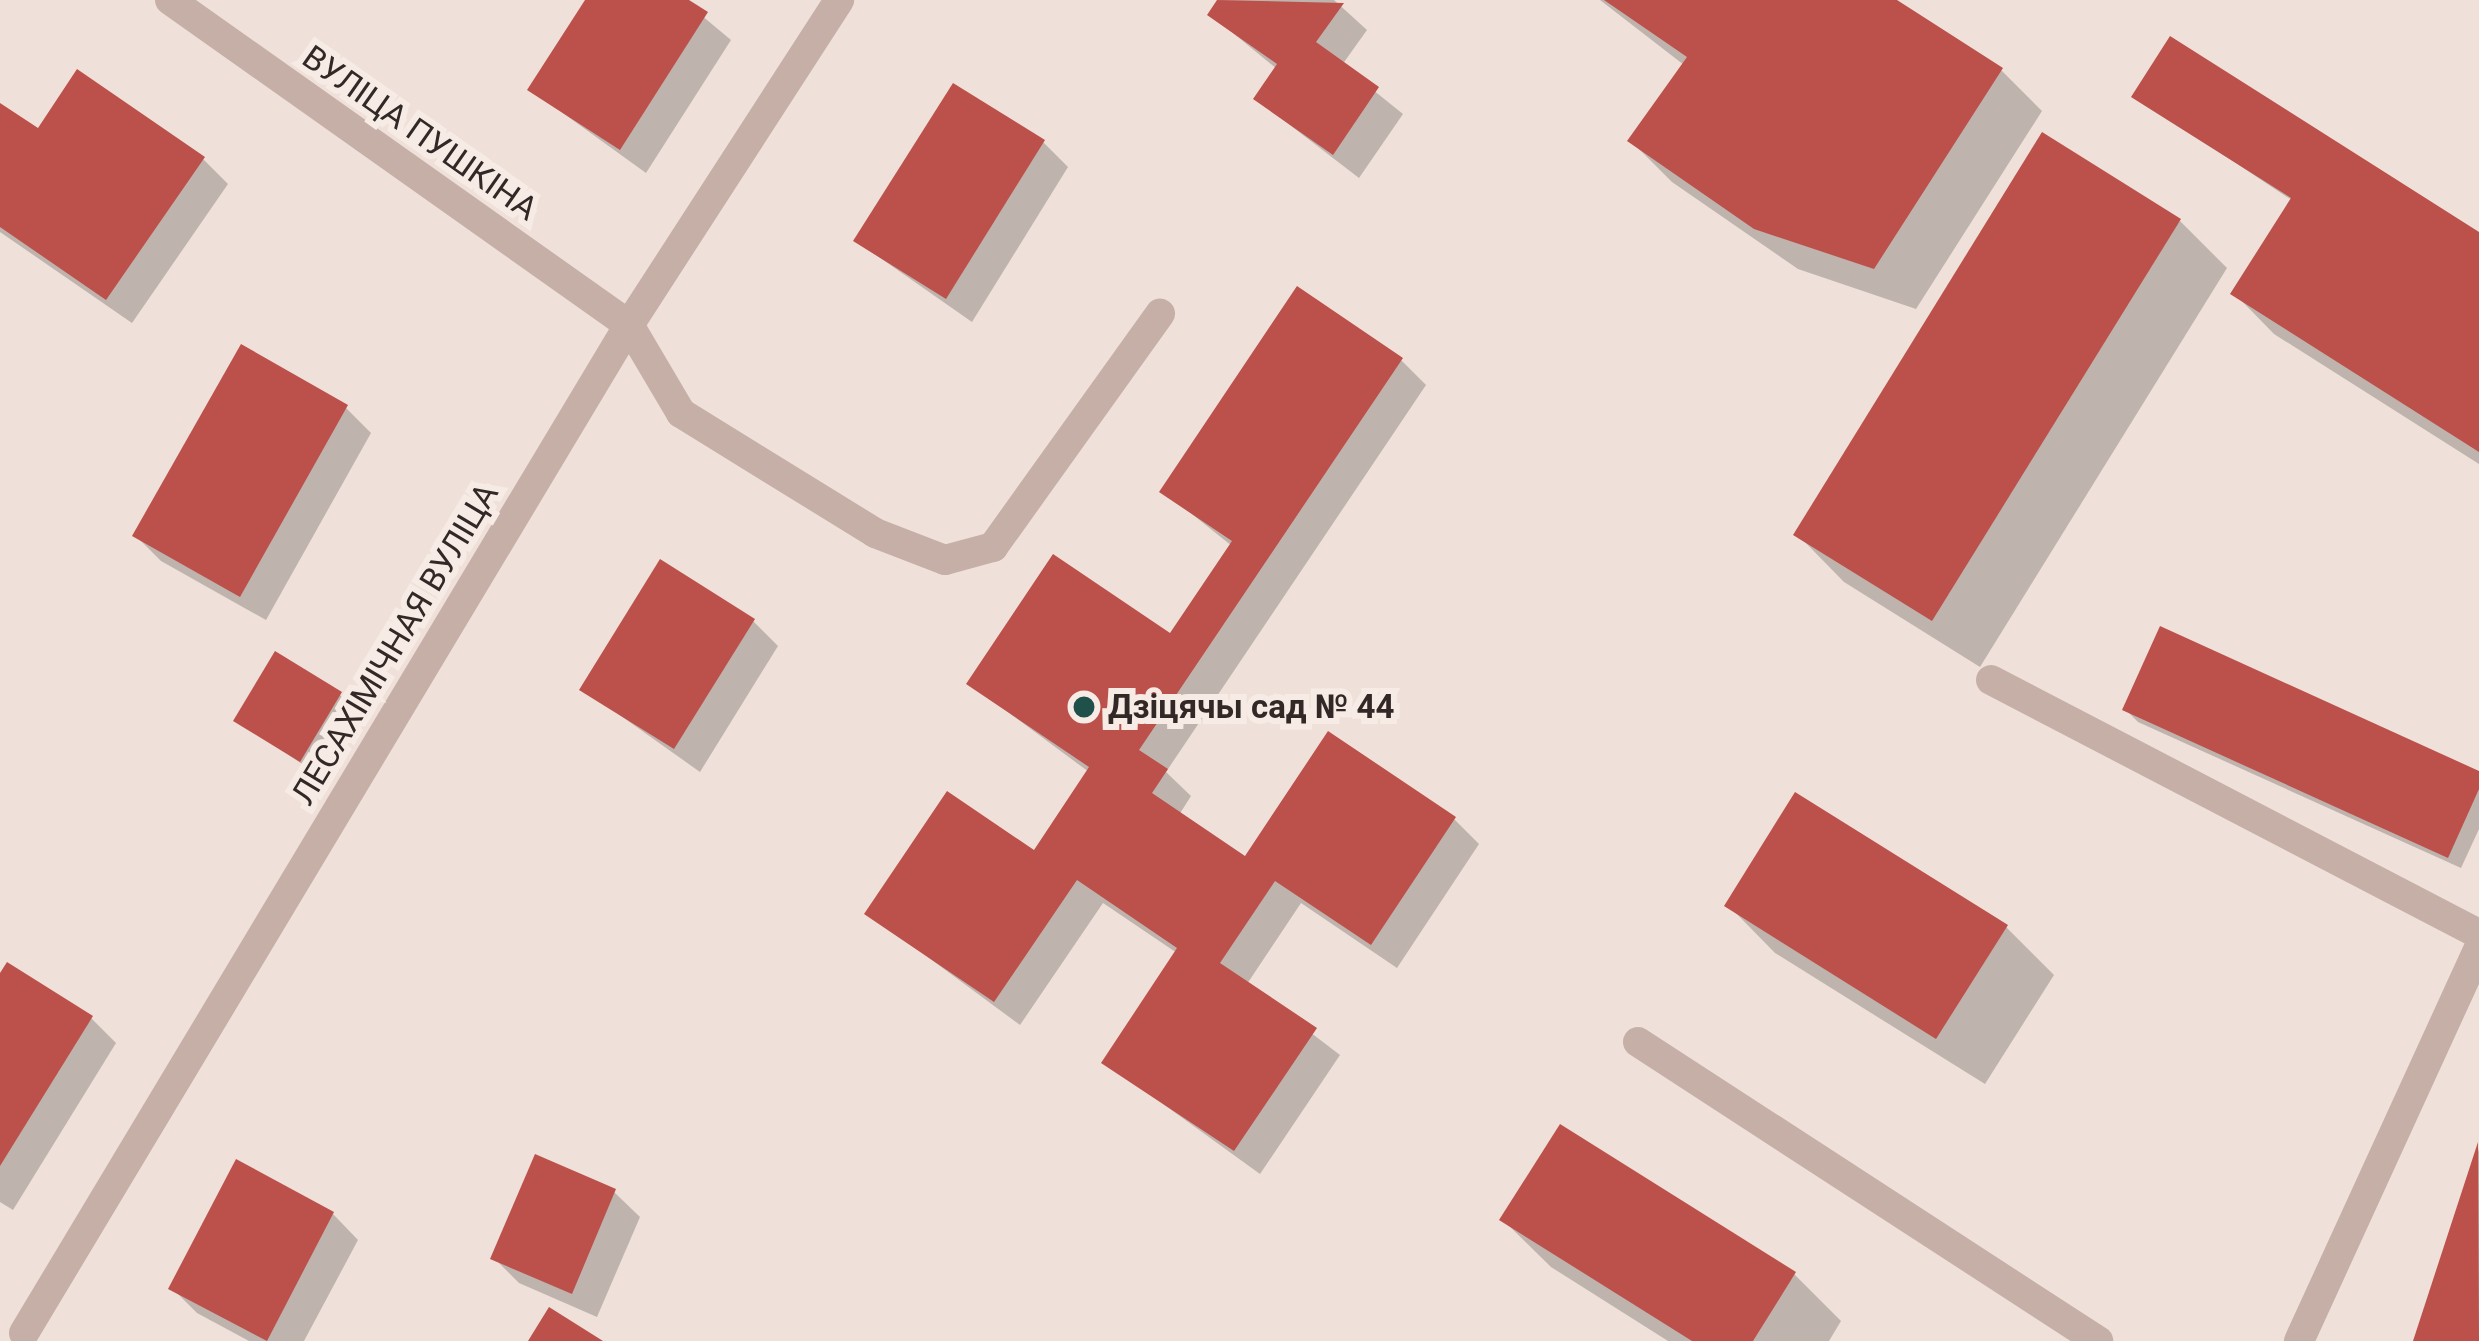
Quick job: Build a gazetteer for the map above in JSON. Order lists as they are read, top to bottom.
{
  "streets": {
    "street": ["ВУЛІЦА ПУШКІНА", "ЛЕСАХІМІЧНАЯ ВУЛІЦА"]
  },
  "crossings": [
    ["ВУЛІЦА ПУШКІНА", "ЛЕСАХІМІЧНАЯ ВУЛІЦА"]
  ],
  "places": ["Дзіцячы сад № 44"]
}
